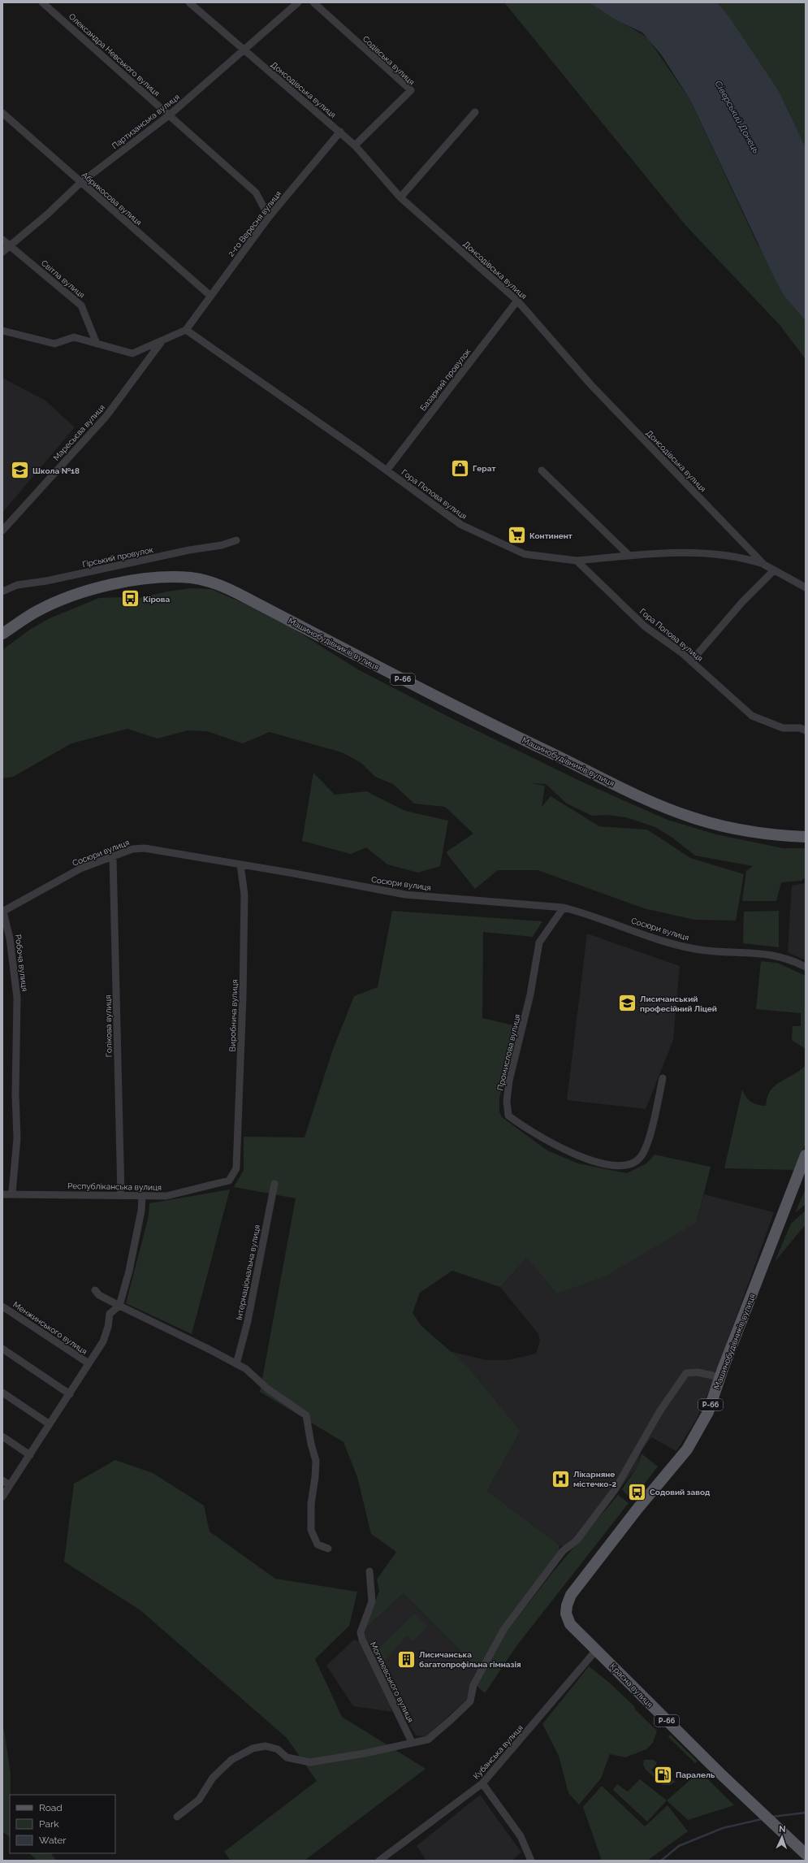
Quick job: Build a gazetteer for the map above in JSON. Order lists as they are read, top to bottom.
{
  "streets": {
    "main road": ["Машинобудівників вулиця", "Р-66", "Красна вулиця"],
    "street": [
      "Олександра Невського вулиця",
      "Содівська вулиця",
      "Донсодівська вулиця",
      "Партизанська вулиця",
      "Абрикосова вулиця",
      "2-го Вересня вулиця",
      "Світла вулиця",
      "Базарний провулок",
      "Маресьєва вулиця",
      "Гора Попова вулиця",
      "Гірський провулок",
      "Сосюри вулиця",
      "Робоча вулиця",
      "Виробнича вулиця",
      "Голікова вулиця",
      "Промислова вулиця",
      "Республіканська вулиця",
      "Інтернаціональна вулиця",
      "Менжинського вулиця",
      "Могилевського вулиця",
      "Кубанська вулиця"
    ]
  },
  "crossings": [
    ["Олександра Невського вулиця", "Партизанська вулиця"],
    ["Олександра Невського вулиця", "2-го Вересня вулиця"],
    ["Содівська вулиця", "Донсодівська вулиця"],
    ["Донсодівська вулиця", "Партизанська вулиця"],
    ["Донсодівська вулиця", "2-го Вересня вулиця"],
    ["Донсодівська вулиця", "Базарний провулок"],
    ["Партизанська вулиця", "Абрикосова вулиця"],
    ["Партизанська вулиця", "Світла вулиця"],
    ["Абрикосова вулиця", "2-го Вересня вулиця"],
    ["2-го Вересня вулиця", "Гора Попова вулиця"],
    ["Базарний провулок", "Гора Попова вулиця"],
    ["Машинобудівників вулиця", "Красна вулиця"],
    ["Сосюри вулиця", "Робоча вулиця"],
    ["Сосюри вулиця", "Виробнича вулиця"],
    ["Сосюри вулиця", "Голікова вулиця"],
    ["Сосюри вулиця", "Промислова вулиця"],
    ["Робоча вулиця", "Республіканська вулиця"],
    ["Виробнича вулиця", "Республіканська вулиця"],
    ["Голікова вулиця", "Республіканська вулиця"],
    ["Красна вулиця", "Кубанська вулиця"]
  ],
  "water": ["Сіверський Донець"],
  "places": {
    "shop": ["Герат"],
    "school or university": ["Школа №18", "Лисичанський професійний Ліцей"],
    "supermarket": ["Континент"],
    "bus stop": ["Кірова", "Содовий завод"],
    "hospital": ["Лікарняне містечко-2"],
    "building": ["Лисичанська багатопрофільна гімназія"],
    "fuel station": ["Паралель"]
  },
  "legend": ["Road", "Park", "Water"],
  "north": "top"
}
